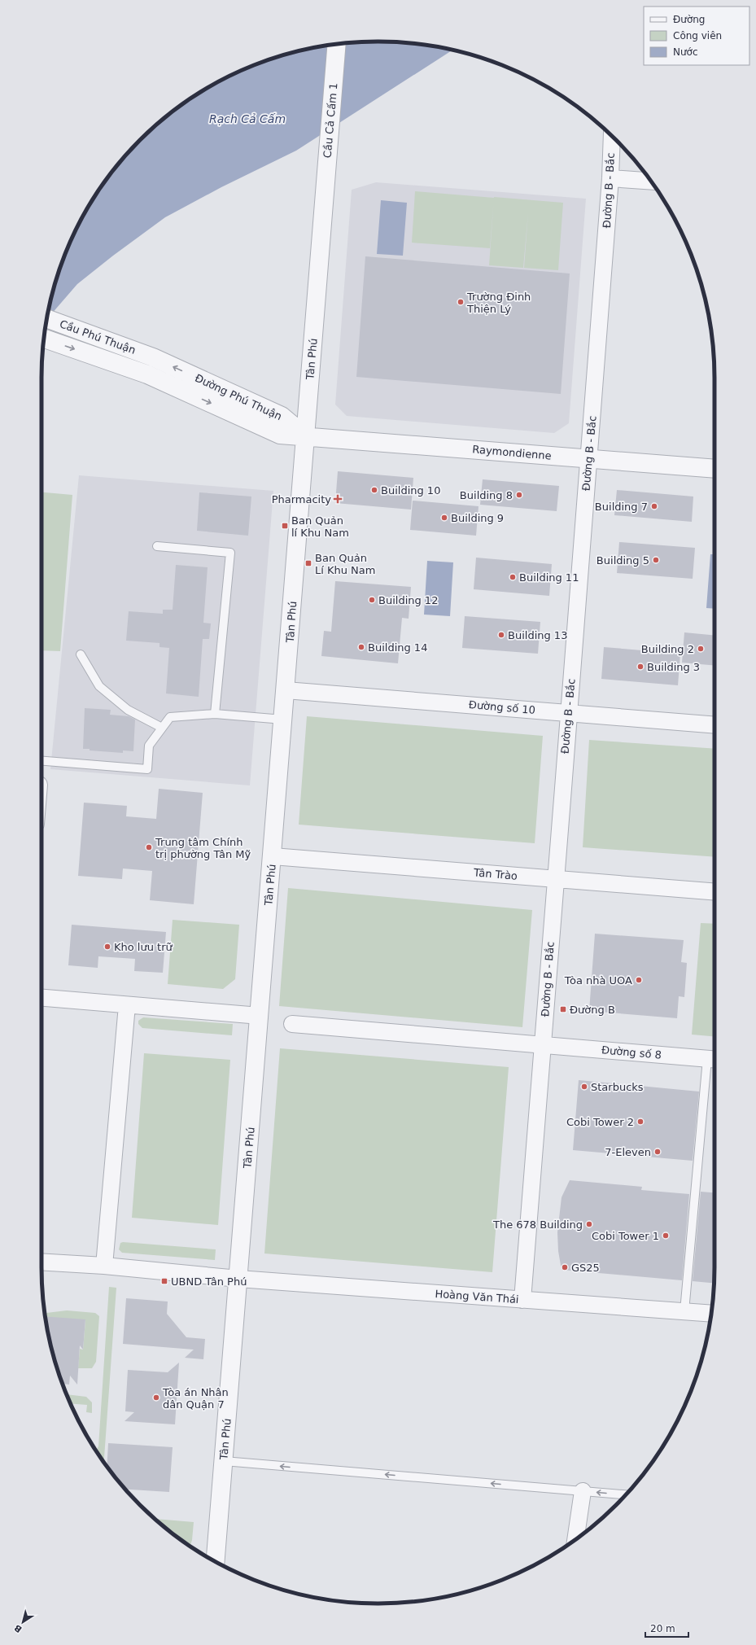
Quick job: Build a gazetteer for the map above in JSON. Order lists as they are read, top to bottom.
{
  "streets": {
    "street": [
      "Cầu Cả Cấm 1",
      "Đường B - Bắc",
      "Cầu Phú Thuận",
      "Tân Phú",
      "Đường Phú Thuận",
      "Raymondienne",
      "Đường số 10",
      "Tân Trào",
      "Đường số 8",
      "Hoàng Văn Thái"
    ]
  },
  "crossings": [
    ["Cầu Cả Cấm 1", "Tân Phú"],
    ["Đường B - Bắc", "Raymondienne"],
    ["Đường B - Bắc", "Đường số 10"],
    ["Đường B - Bắc", "Tân Trào"],
    ["Đường B - Bắc", "Đường số 8"],
    ["Đường B - Bắc", "Hoàng Văn Thái"],
    ["Cầu Phú Thuận", "Đường Phú Thuận"],
    ["Tân Phú", "Đường Phú Thuận"],
    ["Tân Phú", "Raymondienne"],
    ["Tân Phú", "Đường số 10"],
    ["Tân Phú", "Tân Trào"],
    ["Tân Phú", "Hoàng Văn Thái"],
    ["Đường Phú Thuận", "Raymondienne"]
  ],
  "water": ["Rạch Cả Cấm"],
  "places": {
    "other": [
      "Trường Đinh Thiện Lý",
      "Building 10",
      "Building 8",
      "Building 7",
      "Building 9",
      "Building 5",
      "Building 11",
      "Building 12",
      "Building 13",
      "Building 14",
      "Building 2",
      "Building 3",
      "Trung tâm Chính trị phường Tân Mỹ",
      "Kho lưu trữ",
      "Tòa nhà UOA",
      "Starbucks",
      "Cobi Tower 2",
      "7-Eleven",
      "The 678 Building",
      "Cobi Tower 1",
      "GS25",
      "Tòa án Nhân dân Quận 7"
    ],
    "health": ["Pharmacity"],
    "transit": [
      "Ban Quản lí Khu Nam",
      "Ban Quản Lí Khu Nam",
      "Đường B",
      "UBND Tân Phú"
    ]
  },
  "legend": ["Đường", "Công viên", "Nước"],
  "scale_bar": "20 m",
  "north": "bottom left"
}
